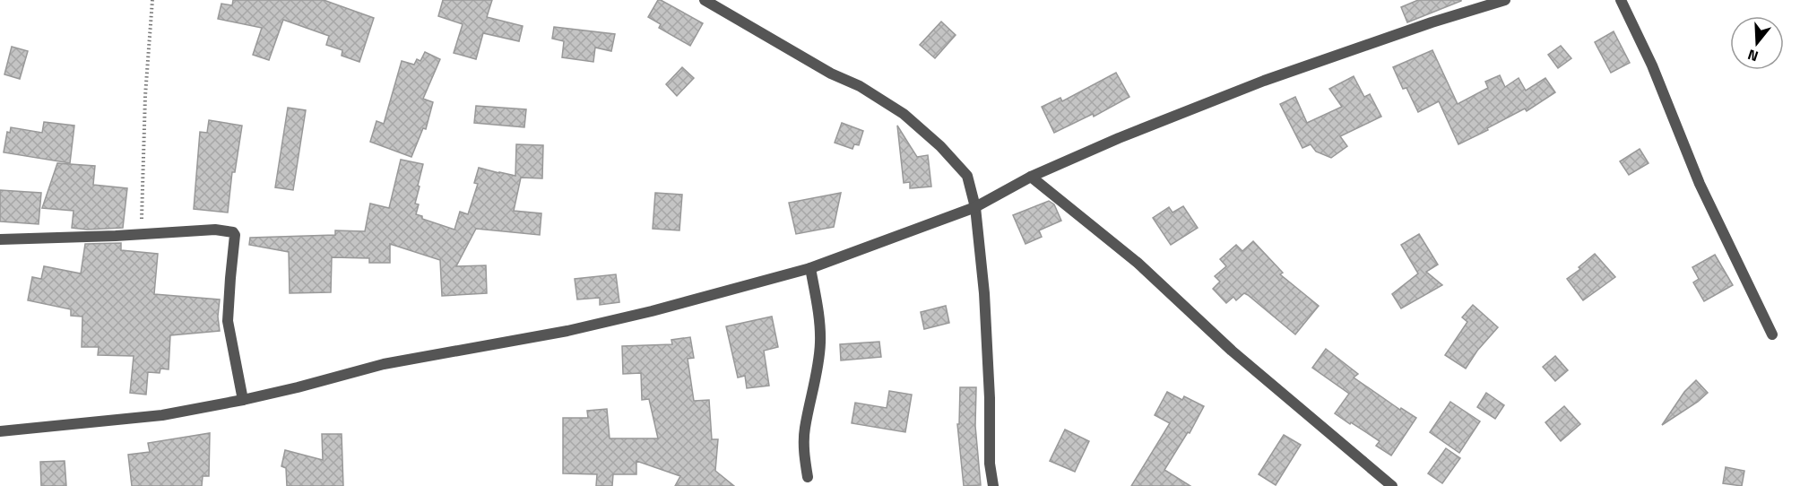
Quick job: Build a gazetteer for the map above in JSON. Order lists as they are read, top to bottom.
{
  "north": "bottom"
}
